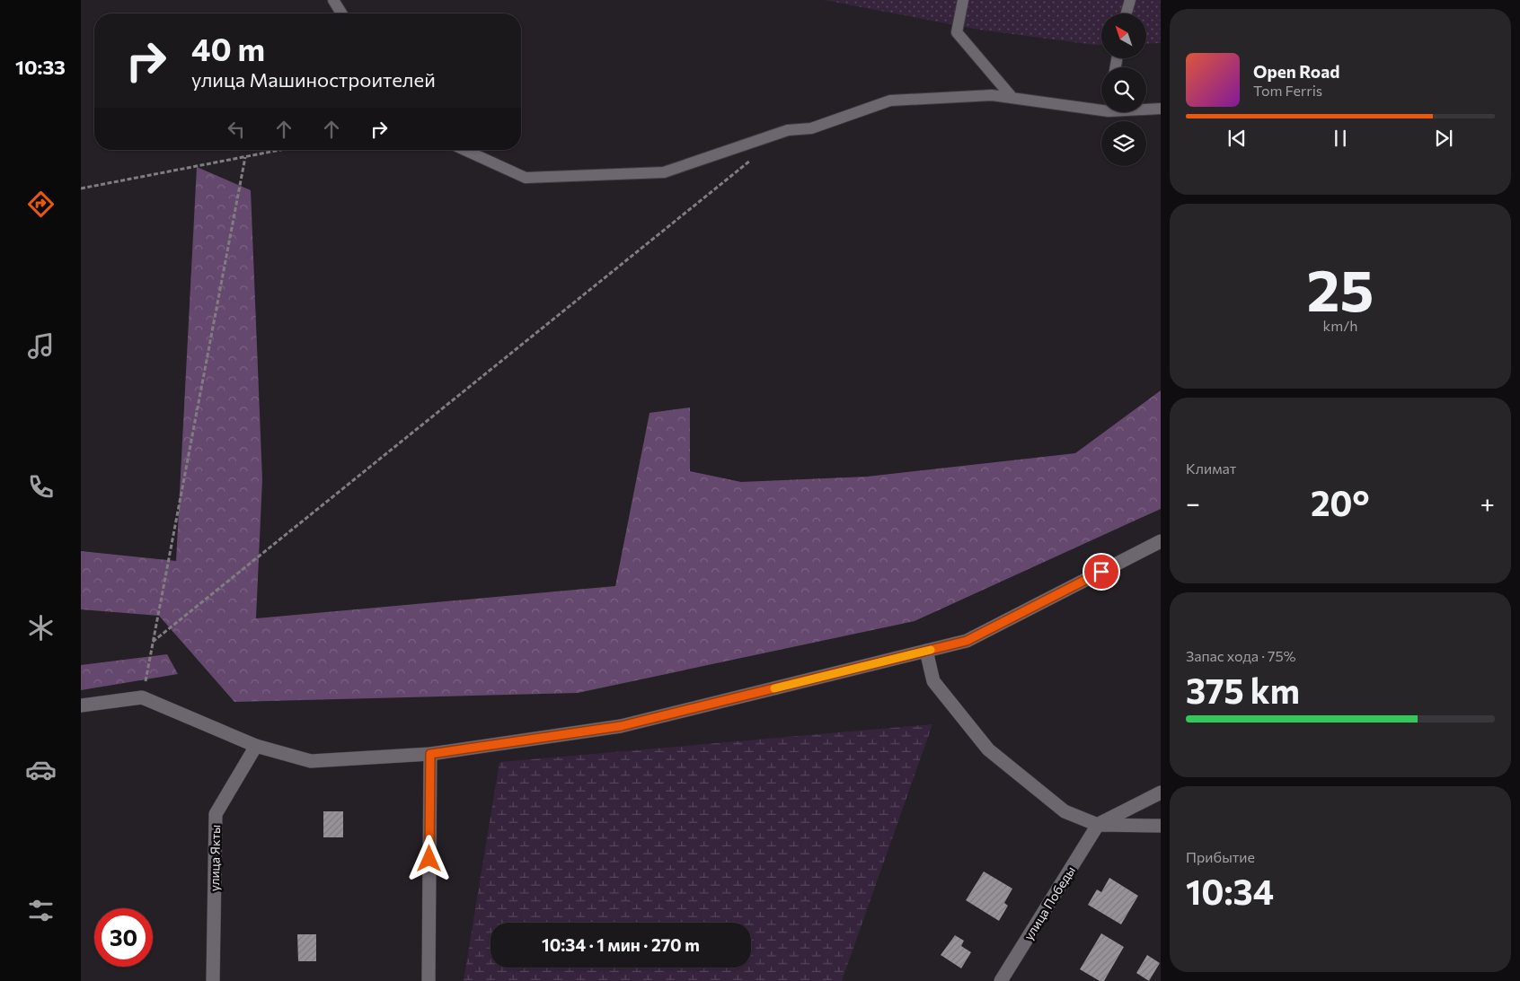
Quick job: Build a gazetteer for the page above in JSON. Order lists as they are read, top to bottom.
{
  "streets": {
    "street": ["улица Якты", "улица Победы"]
  },
  "north": "top left",
  "page": {
    "tabs": "10:33",
    "turn": ["40 m", "улица Машиностроителей"],
    "song": ["Open Road", "Tom Ferris"],
    "tile": [
      ["25", "km/h"],
      "Климат",
      ["Запас хода · 75%", "375 km"],
      ["Прибытие", "10:34"]
    ],
    "heat": ["−", "20°", "+"],
    "limit": "30",
    "trip": "10:34 · 1 мин · 270 m"
  }
}
